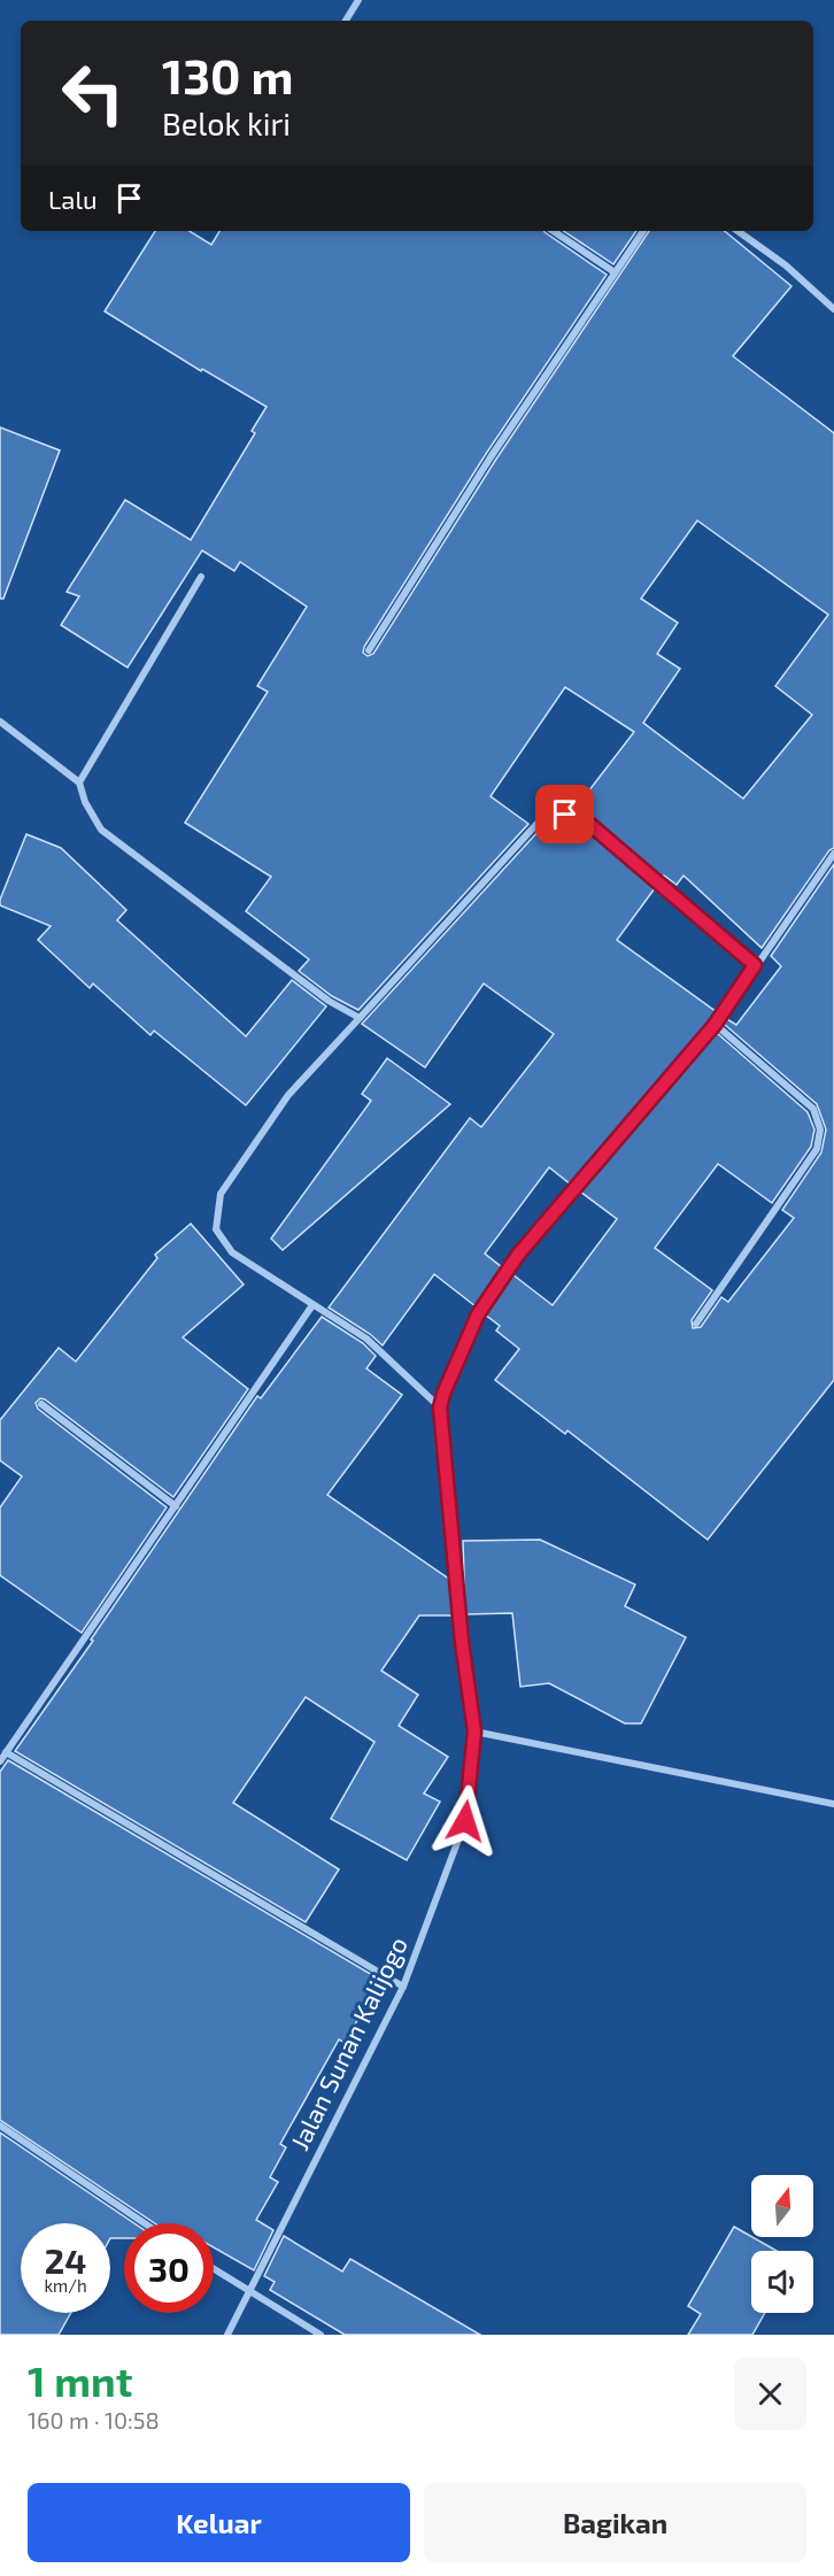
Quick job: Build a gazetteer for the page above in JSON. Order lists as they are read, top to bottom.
{
  "streets": {
    "street": ["Jalan Sunan Kalijogo"]
  },
  "north": "top",
  "page": {
    "turn": ["130 m", "Belok kiri"],
    "then": "Lalu",
    "speed": "24 km/h",
    "limit": "30",
    "heading": ["1 mnt", "160 m · 10:58"],
    "buttons": ["Keluar", "Bagikan"]
  }
}
